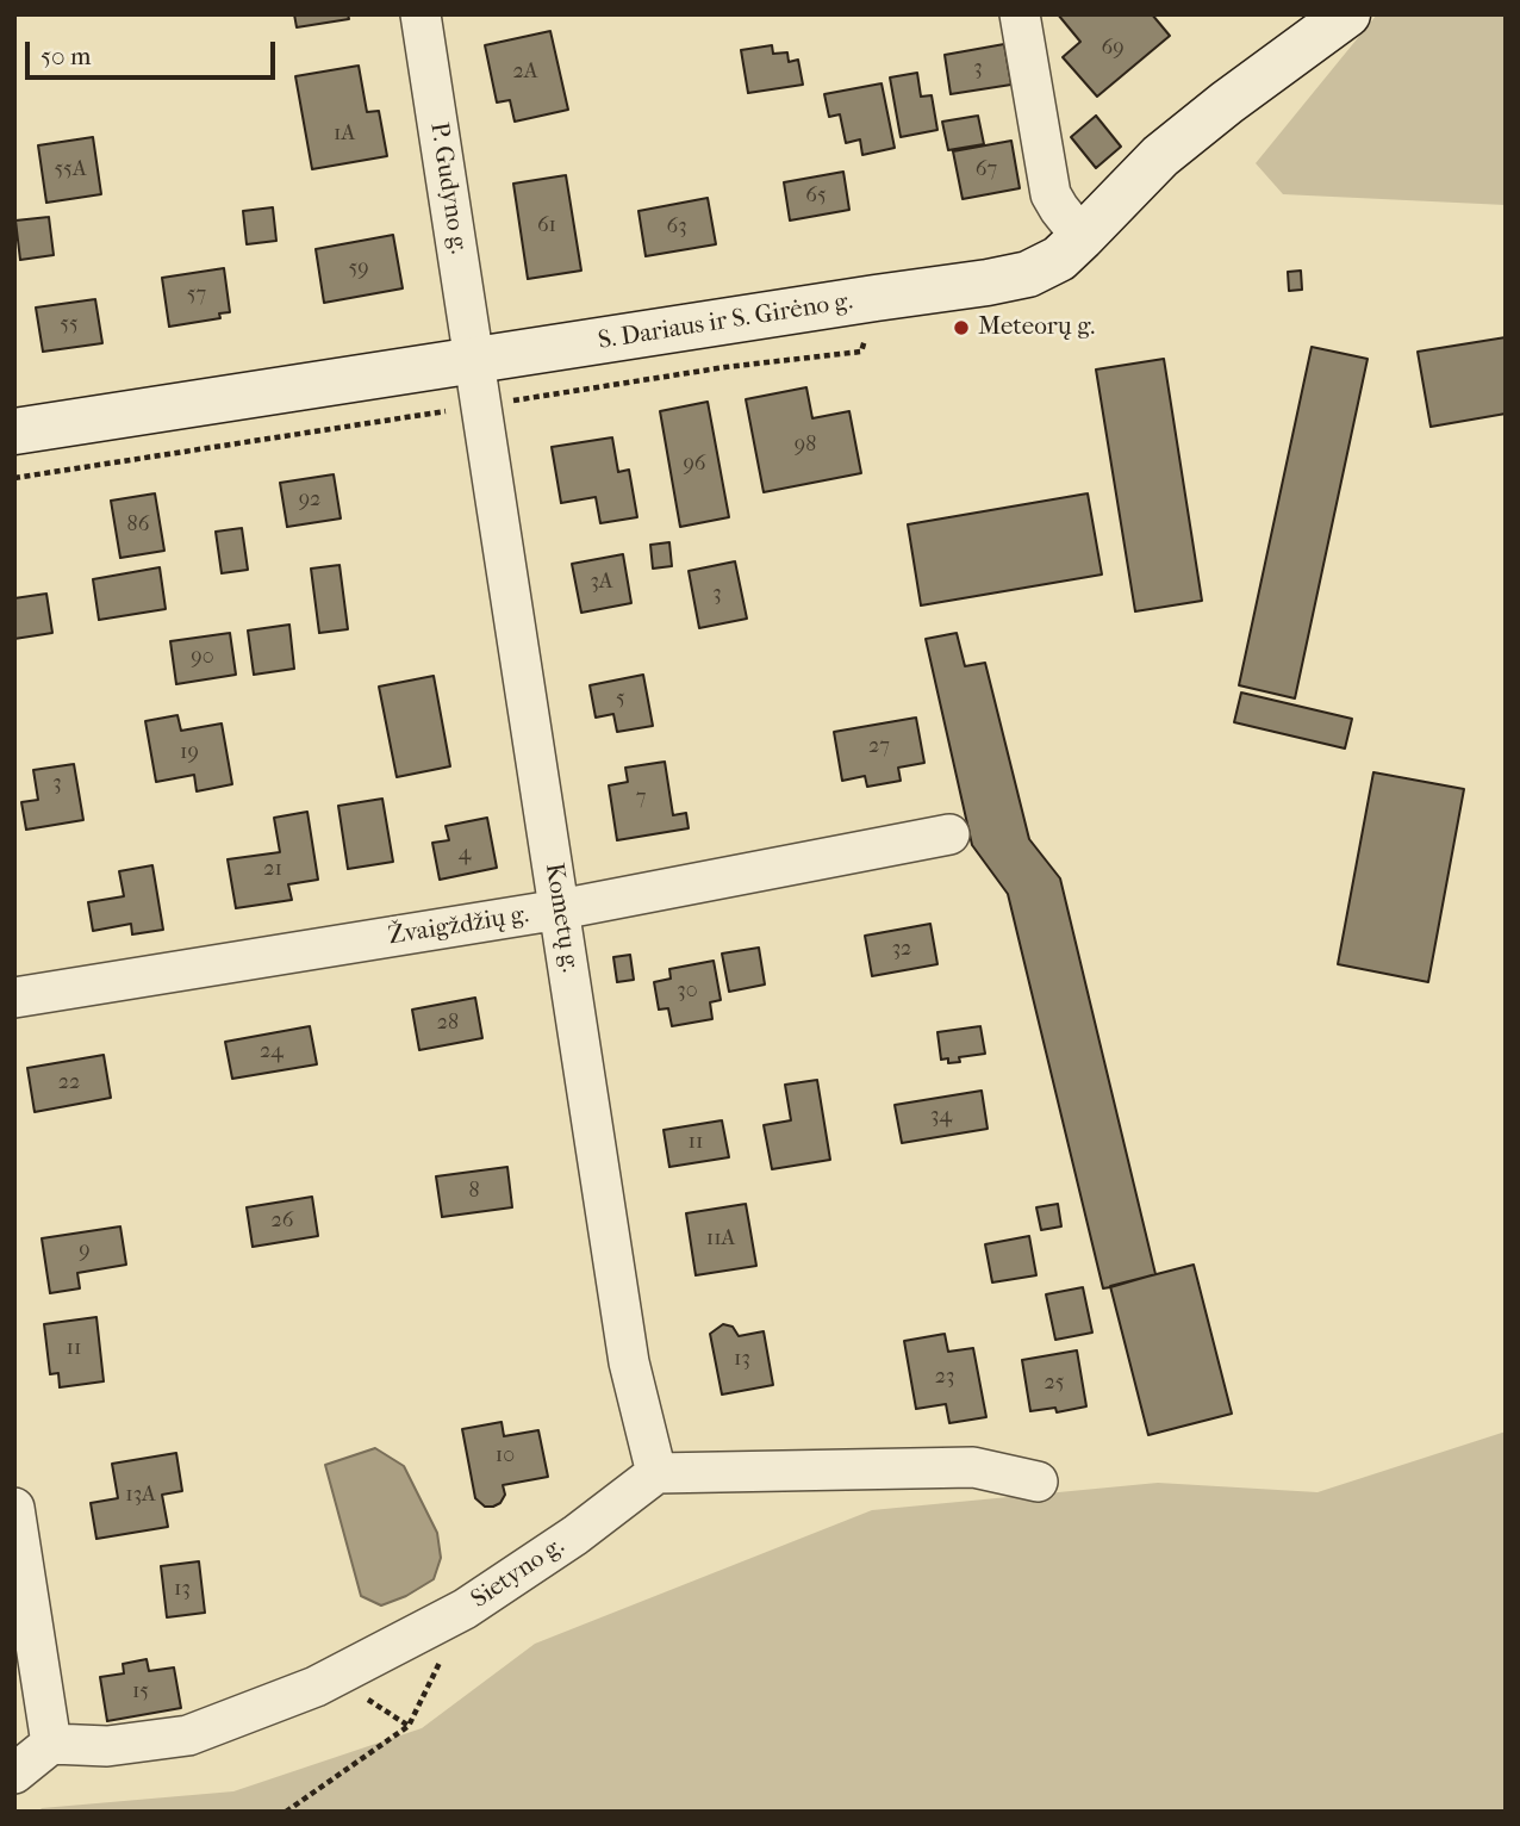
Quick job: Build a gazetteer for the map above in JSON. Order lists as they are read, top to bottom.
{
  "streets": {
    "street": [
      "P. Gudyno g.",
      "S. Dariaus ir S. Girėno g.",
      "Kometų g.",
      "Žvaigždžių g.",
      "Sietyno g."
    ]
  },
  "crossings": [
    ["P. Gudyno g.", "S. Dariaus ir S. Girėno g."],
    ["P. Gudyno g.", "Kometų g."],
    ["S. Dariaus ir S. Girėno g.", "Kometų g."],
    ["Kometų g.", "Žvaigždžių g."],
    ["Kometų g.", "Sietyno g."]
  ],
  "places": ["Meteorų g."],
  "house_numbers": [
    "69",
    "3",
    "2A",
    "1A",
    "55A",
    "67",
    "65",
    "61",
    "63",
    "59",
    "57",
    "55",
    "98",
    "96",
    "92",
    "86",
    "3A",
    "3",
    "90",
    "5",
    "27",
    "19",
    "3",
    "7",
    "4",
    "21",
    "32",
    "30",
    "28",
    "24",
    "22",
    "34",
    "11",
    "8",
    "26",
    "11A",
    "9",
    "11",
    "13",
    "23",
    "25",
    "10",
    "13A",
    "13",
    "15"
  ],
  "scale_bar": "50 m"
}
